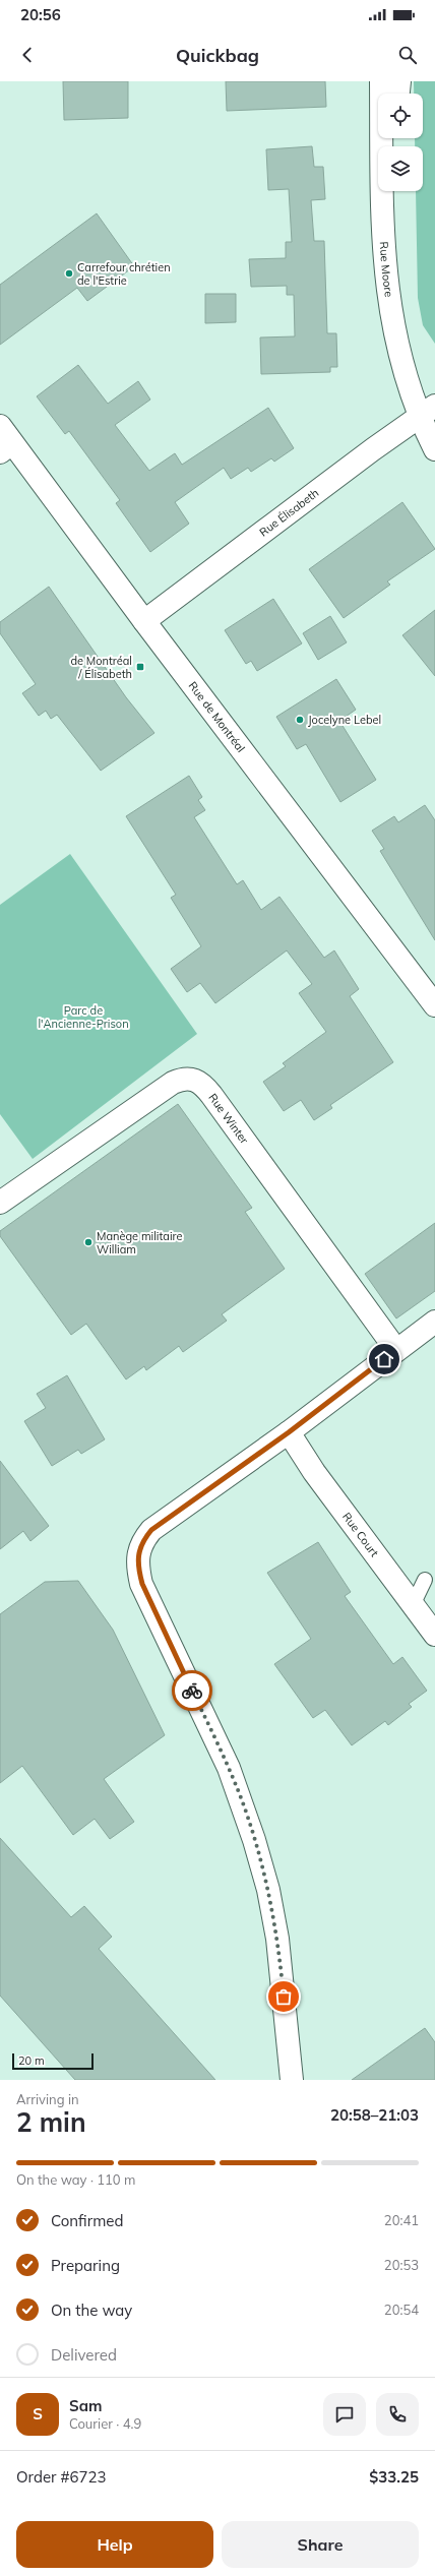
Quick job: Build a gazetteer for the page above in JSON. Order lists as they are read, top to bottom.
{
  "streets": {
    "street": [
      "Rue Moore",
      "Rue Élisabeth",
      "Rue de Montréal",
      "Rue Winter",
      "Rue Court"
    ]
  },
  "crossings": [
    ["Rue Moore", "Rue Élisabeth"],
    ["Rue Élisabeth", "Rue de Montréal"]
  ],
  "parks": ["Parc de l'Ancienne-Prison"],
  "places": {
    "other": ["Carrefour chrétien de l'Estrie", "Jocelyne Lebel", "Manège militaire William"],
    "transit": ["de Montréal / Élisabeth"]
  },
  "scale_bar": "20 m",
  "page": {
    "status": "20:56",
    "header": "Quickbag",
    "scale": "20 m",
    "heading": ["2 min", "Arriving in", "20:58–21:03"],
    "panel": [
      "Sam",
      "Courier · 4.9",
      "Order #6723",
      "$33.25"
    ],
    "bar": "On the way · 110 m",
    "list": [
      ["Confirmed", "20:41"],
      ["Preparing", "20:53"],
      ["On the way", "20:54"],
      "Delivered"
    ],
    "round": "S",
    "buttons": ["Help", "Share"]
  }
}
